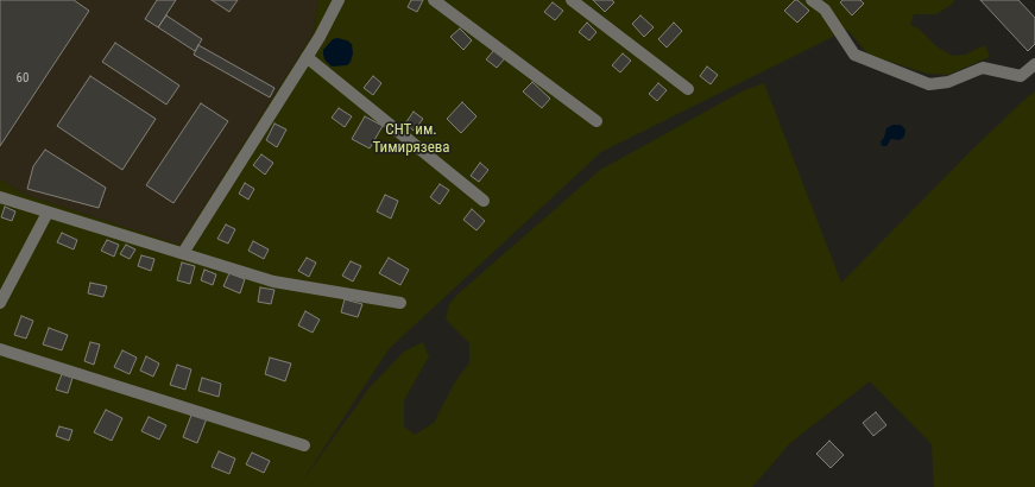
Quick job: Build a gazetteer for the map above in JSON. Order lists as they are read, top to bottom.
{
  "parks": ["СНТ им. Тимирязева"],
  "house_numbers": ["60"]
}
